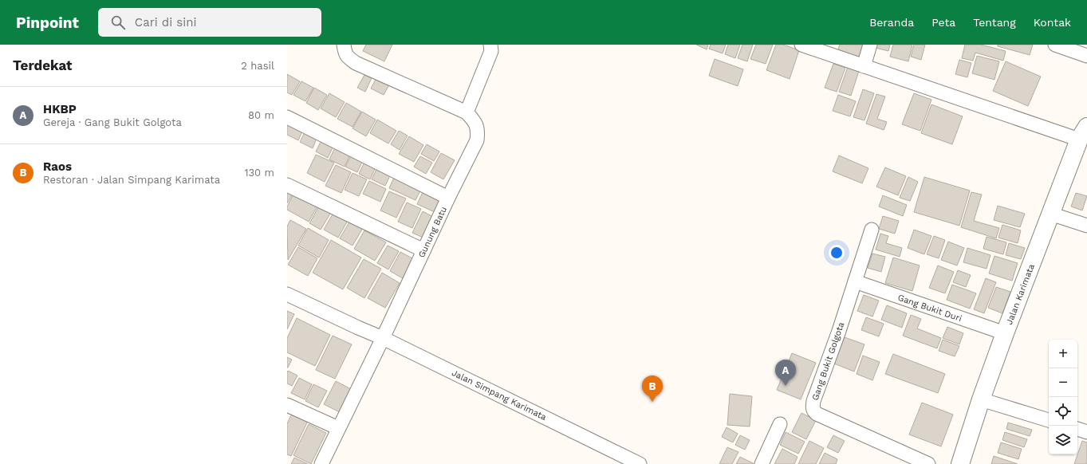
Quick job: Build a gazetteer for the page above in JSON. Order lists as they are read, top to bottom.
{
  "streets": {
    "main road": ["Jalan Karimata"],
    "street": [
      "Gunung Batu",
      "Gang Bukit Duri",
      "Gang Bukit Golgota",
      "Jalan Simpang Karimata"
    ]
  },
  "crossings": [
    ["Gunung Batu", "Jalan Simpang Karimata"],
    ["Jalan Karimata", "Gang Bukit Duri"],
    ["Gang Bukit Duri", "Gang Bukit Golgota"]
  ],
  "page": {
    "header": "Pinpoint",
    "search": "Cari di sini",
    "nav": [
      "Beranda",
      "Peta",
      "Tentang",
      "Kontak"
    ],
    "heading": ["Terdekat", "2 hasil"],
    "list": [
      {
        "mark": "A",
        "name": "HKBP",
        "note": "Gereja · Gang Bukit Golgota",
        "value": "80 m"
      },
      {
        "mark": "B",
        "name": "Raos",
        "note": "Restoran · Jalan Simpang Karimata",
        "value": "130 m"
      }
    ],
    "map_buttons": ["+", "−"],
    "pins": ["A", "B"]
  }
}
